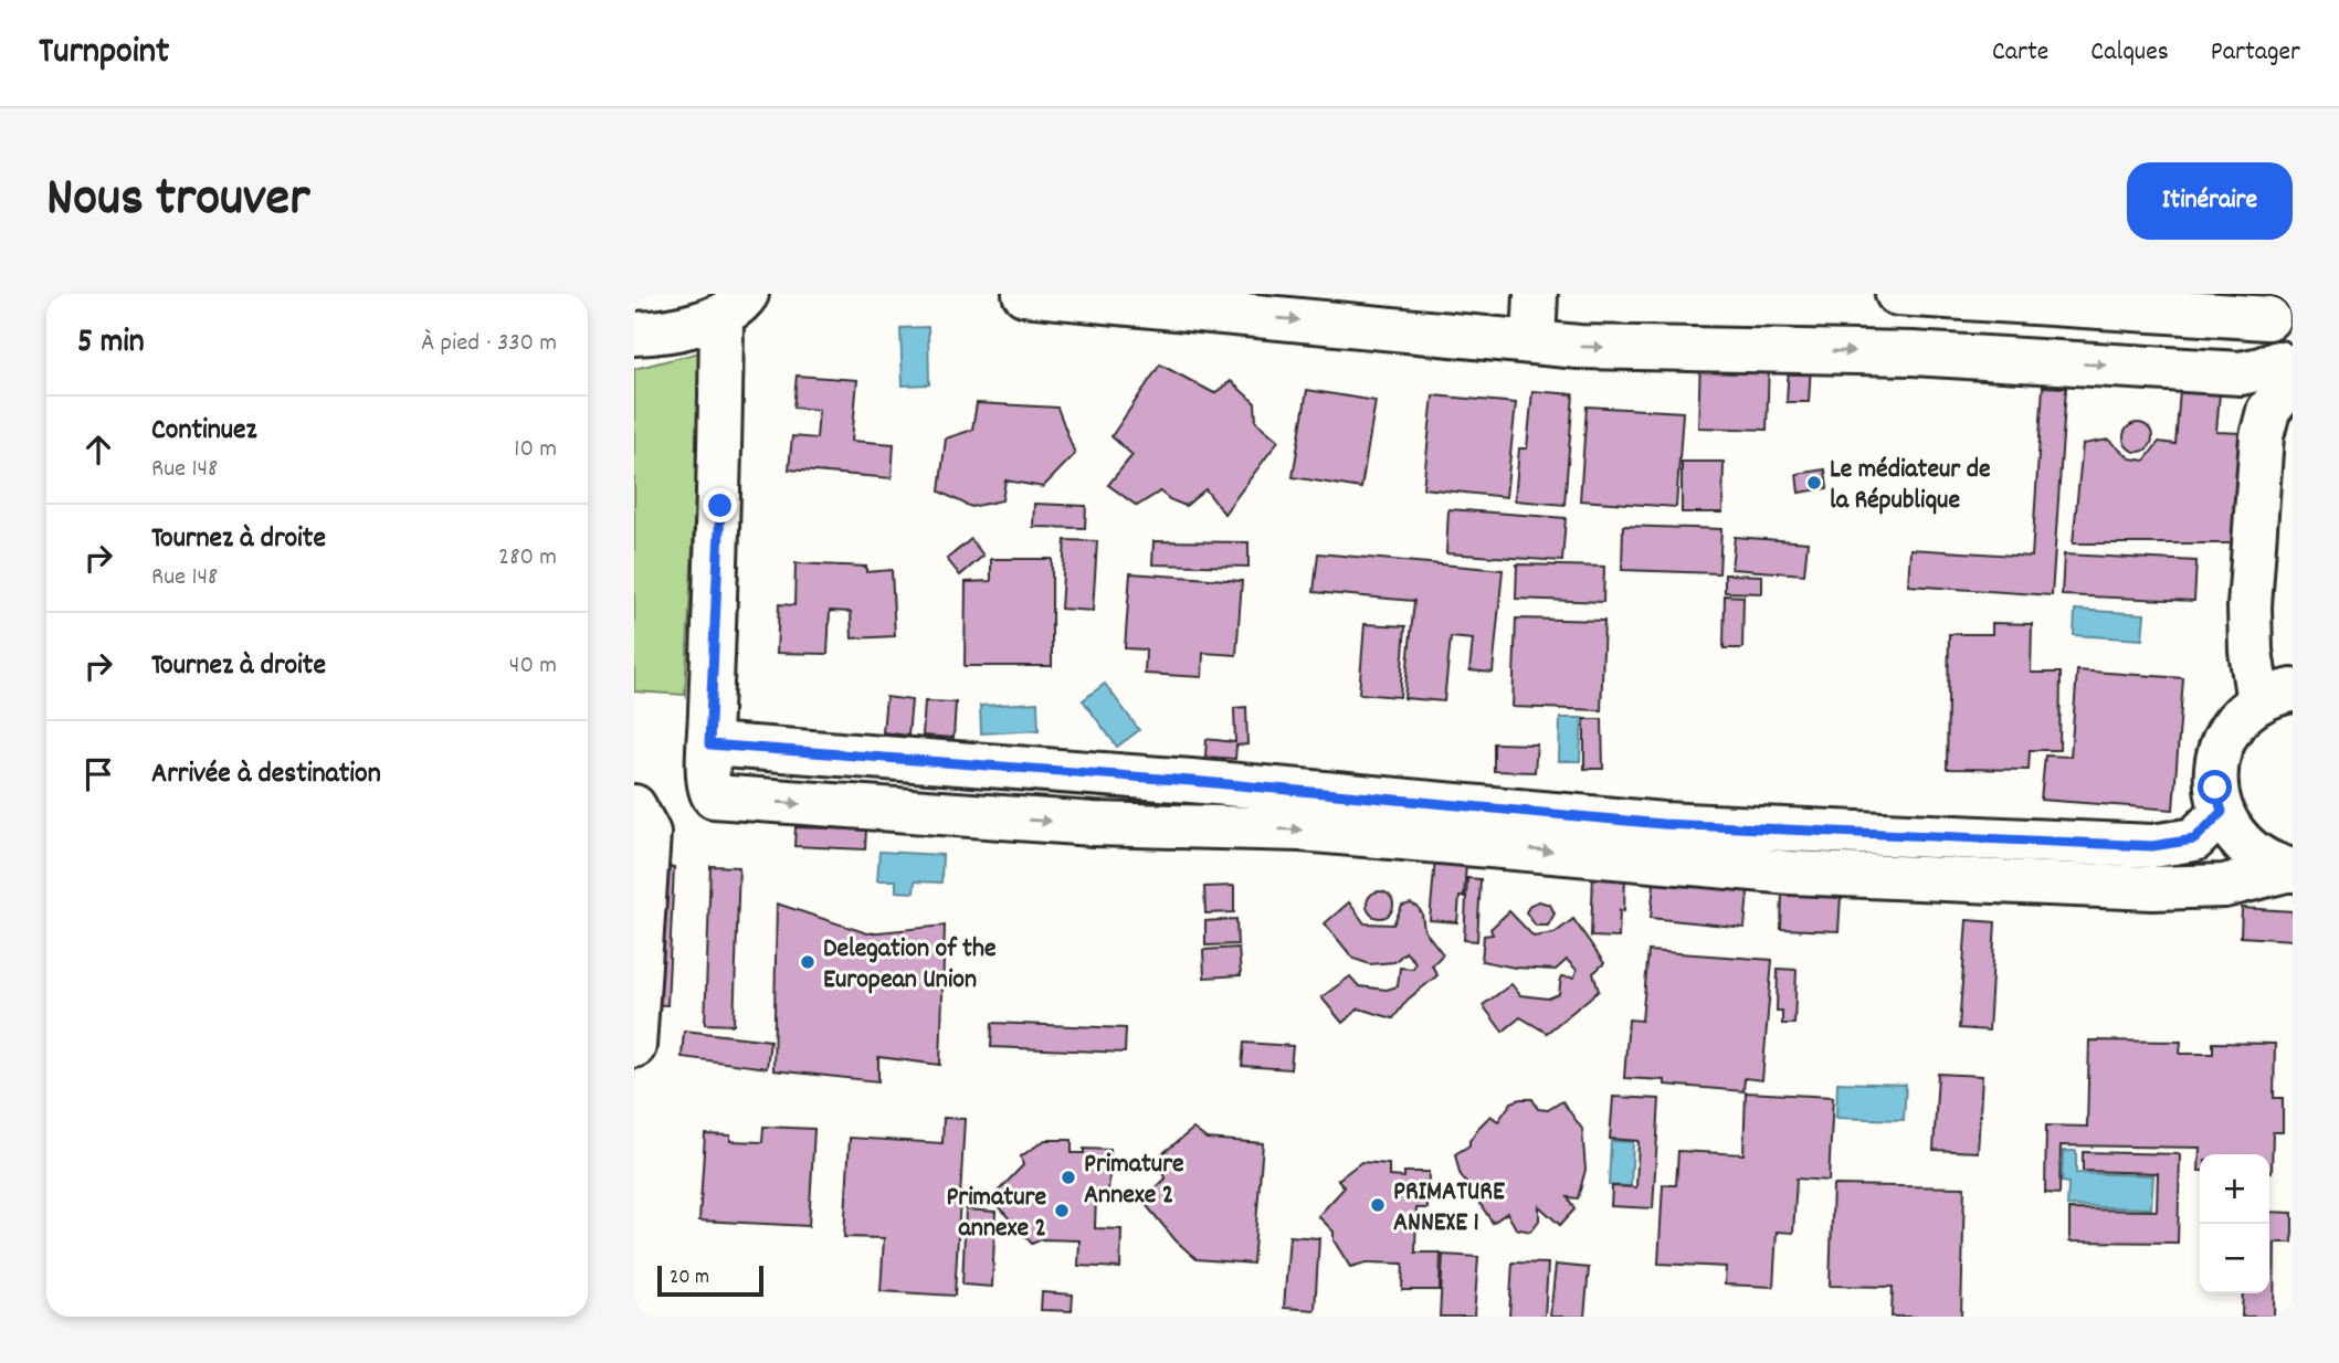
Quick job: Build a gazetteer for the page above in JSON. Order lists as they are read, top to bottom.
{
  "places": [
    "Le médiateur de la République",
    "Delegation of the European Union",
    "Primature Annexe 2",
    "PRIMATURE ANNEXE 1",
    "Primature annexe 2"
  ],
  "scale_bar": "20 m",
  "page": {
    "header": "Turnpoint",
    "nav": ["Carte", "Calques", "Partager"],
    "title": "Nous trouver",
    "buttons": "Itinéraire",
    "heading": ["5 min", "À pied · 330 m"],
    "list": [
      ["Continuez", "Rue 148", "10 m"],
      ["Tournez à droite", "Rue 148", "280 m"],
      ["Tournez à droite", "40 m"],
      "Arrivée à destination"
    ],
    "map_buttons": ["+", "−"],
    "scale": "20 m"
  }
}
